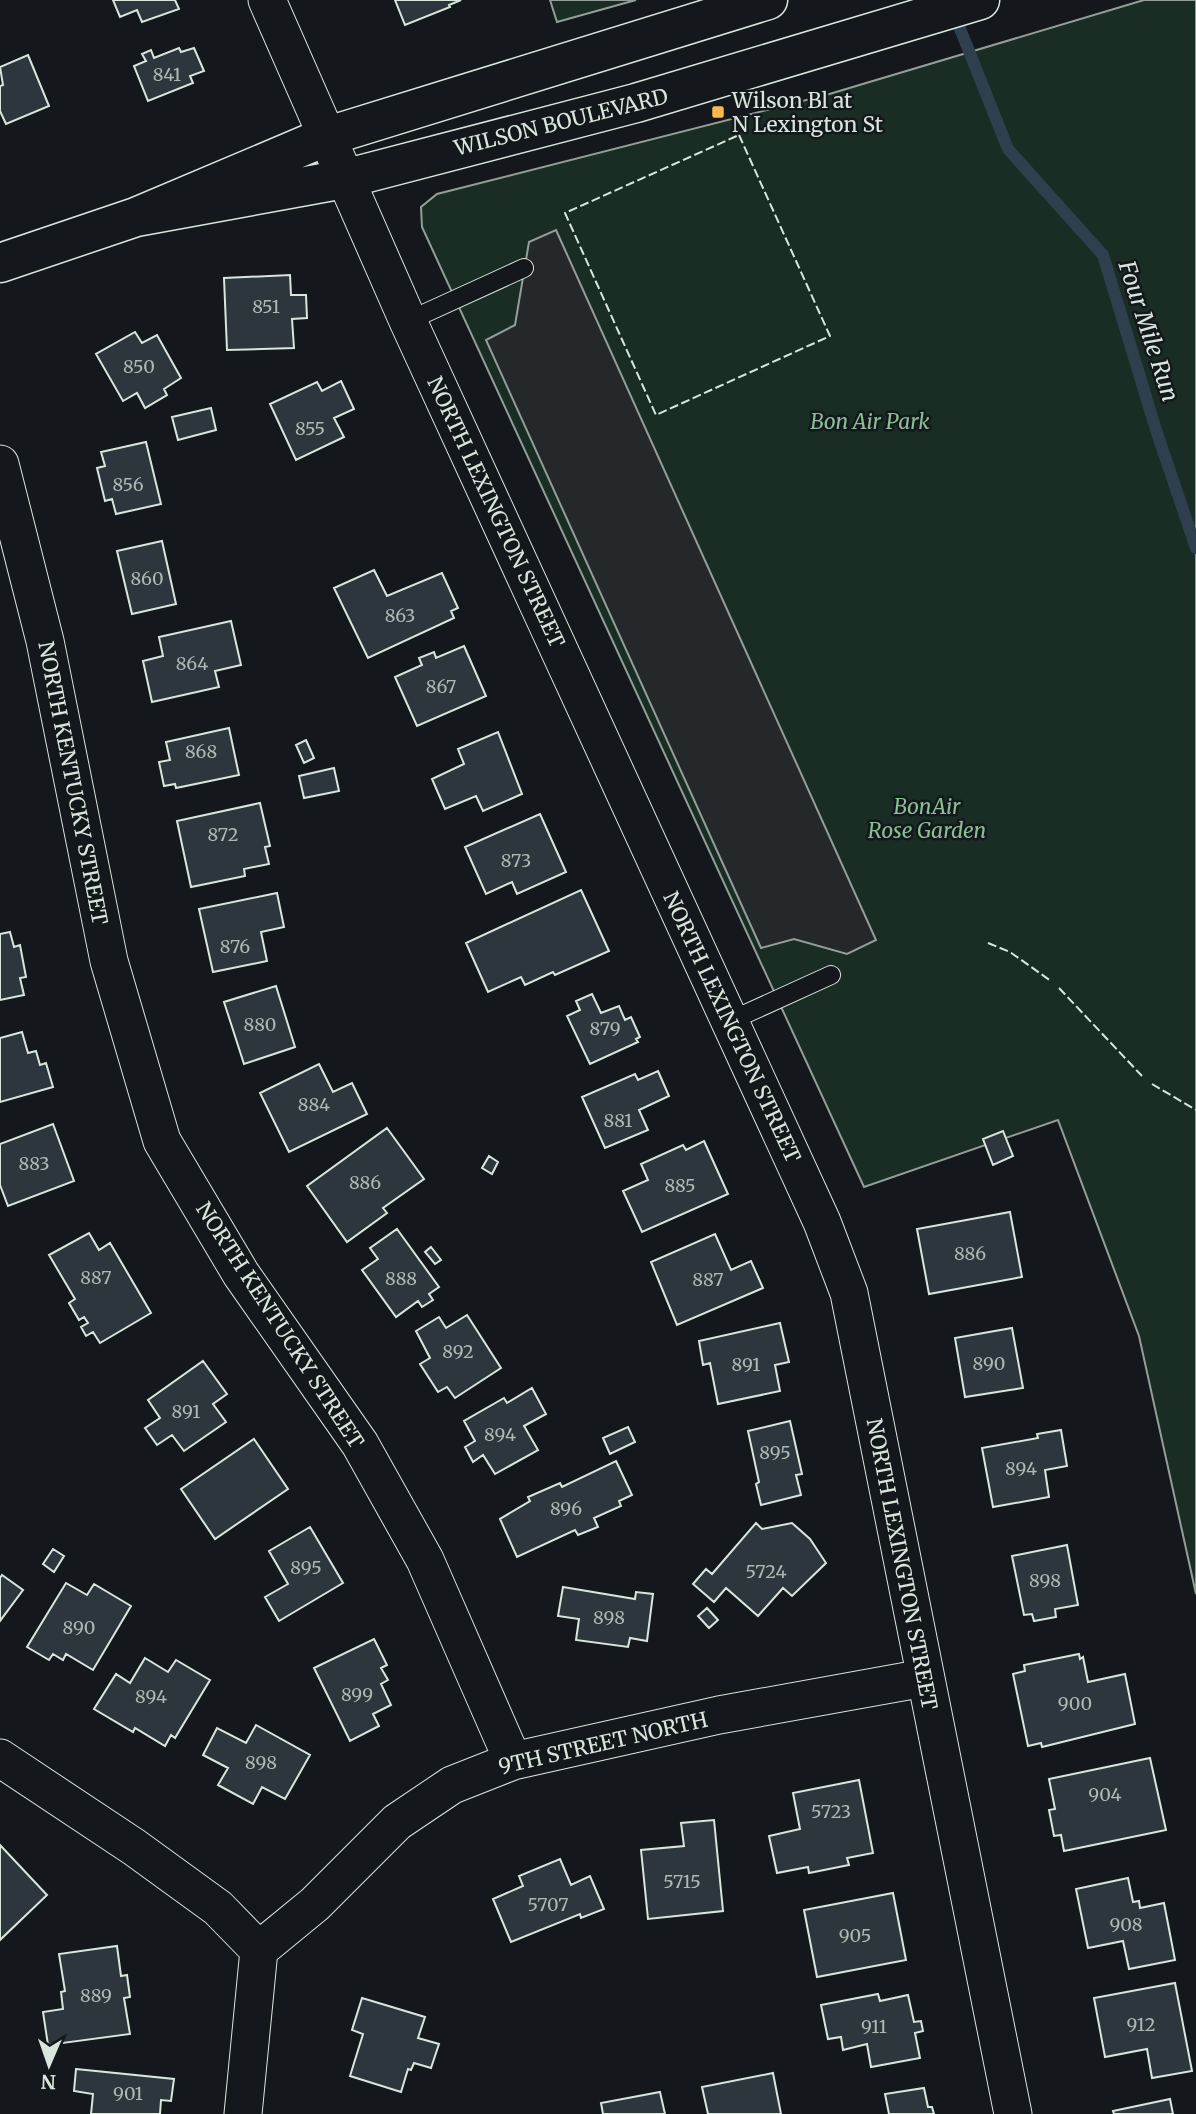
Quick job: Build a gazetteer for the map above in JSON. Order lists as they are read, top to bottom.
{
  "streets": {
    "main road": ["WILSON BOULEVARD"],
    "street": ["NORTH LEXINGTON STREET", "NORTH KENTUCKY STREET", "9TH STREET NORTH"]
  },
  "crossings": [
    ["WILSON BOULEVARD", "NORTH LEXINGTON STREET"],
    ["NORTH LEXINGTON STREET", "9TH STREET NORTH"],
    ["NORTH KENTUCKY STREET", "9TH STREET NORTH"]
  ],
  "water": ["Four Mile Run"],
  "parks": ["Bon Air Park", "BonAir Rose Garden"],
  "places": {
    "transit": ["Wilson Bl at N Lexington St"]
  },
  "house_numbers": [
    "841",
    "851",
    "850",
    "855",
    "856",
    "860",
    "863",
    "864",
    "867",
    "868",
    "872",
    "873",
    "876",
    "880",
    "879",
    "884",
    "881",
    "883",
    "886",
    "885",
    "886",
    "887",
    "888",
    "887",
    "892",
    "890",
    "891",
    "891",
    "894",
    "895",
    "894",
    "896",
    "895",
    "5724",
    "898",
    "898",
    "890",
    "899",
    "894",
    "900",
    "898",
    "904",
    "5723",
    "5715",
    "5707",
    "908",
    "905",
    "889",
    "912",
    "911",
    "901"
  ],
  "north": "bottom"
}
